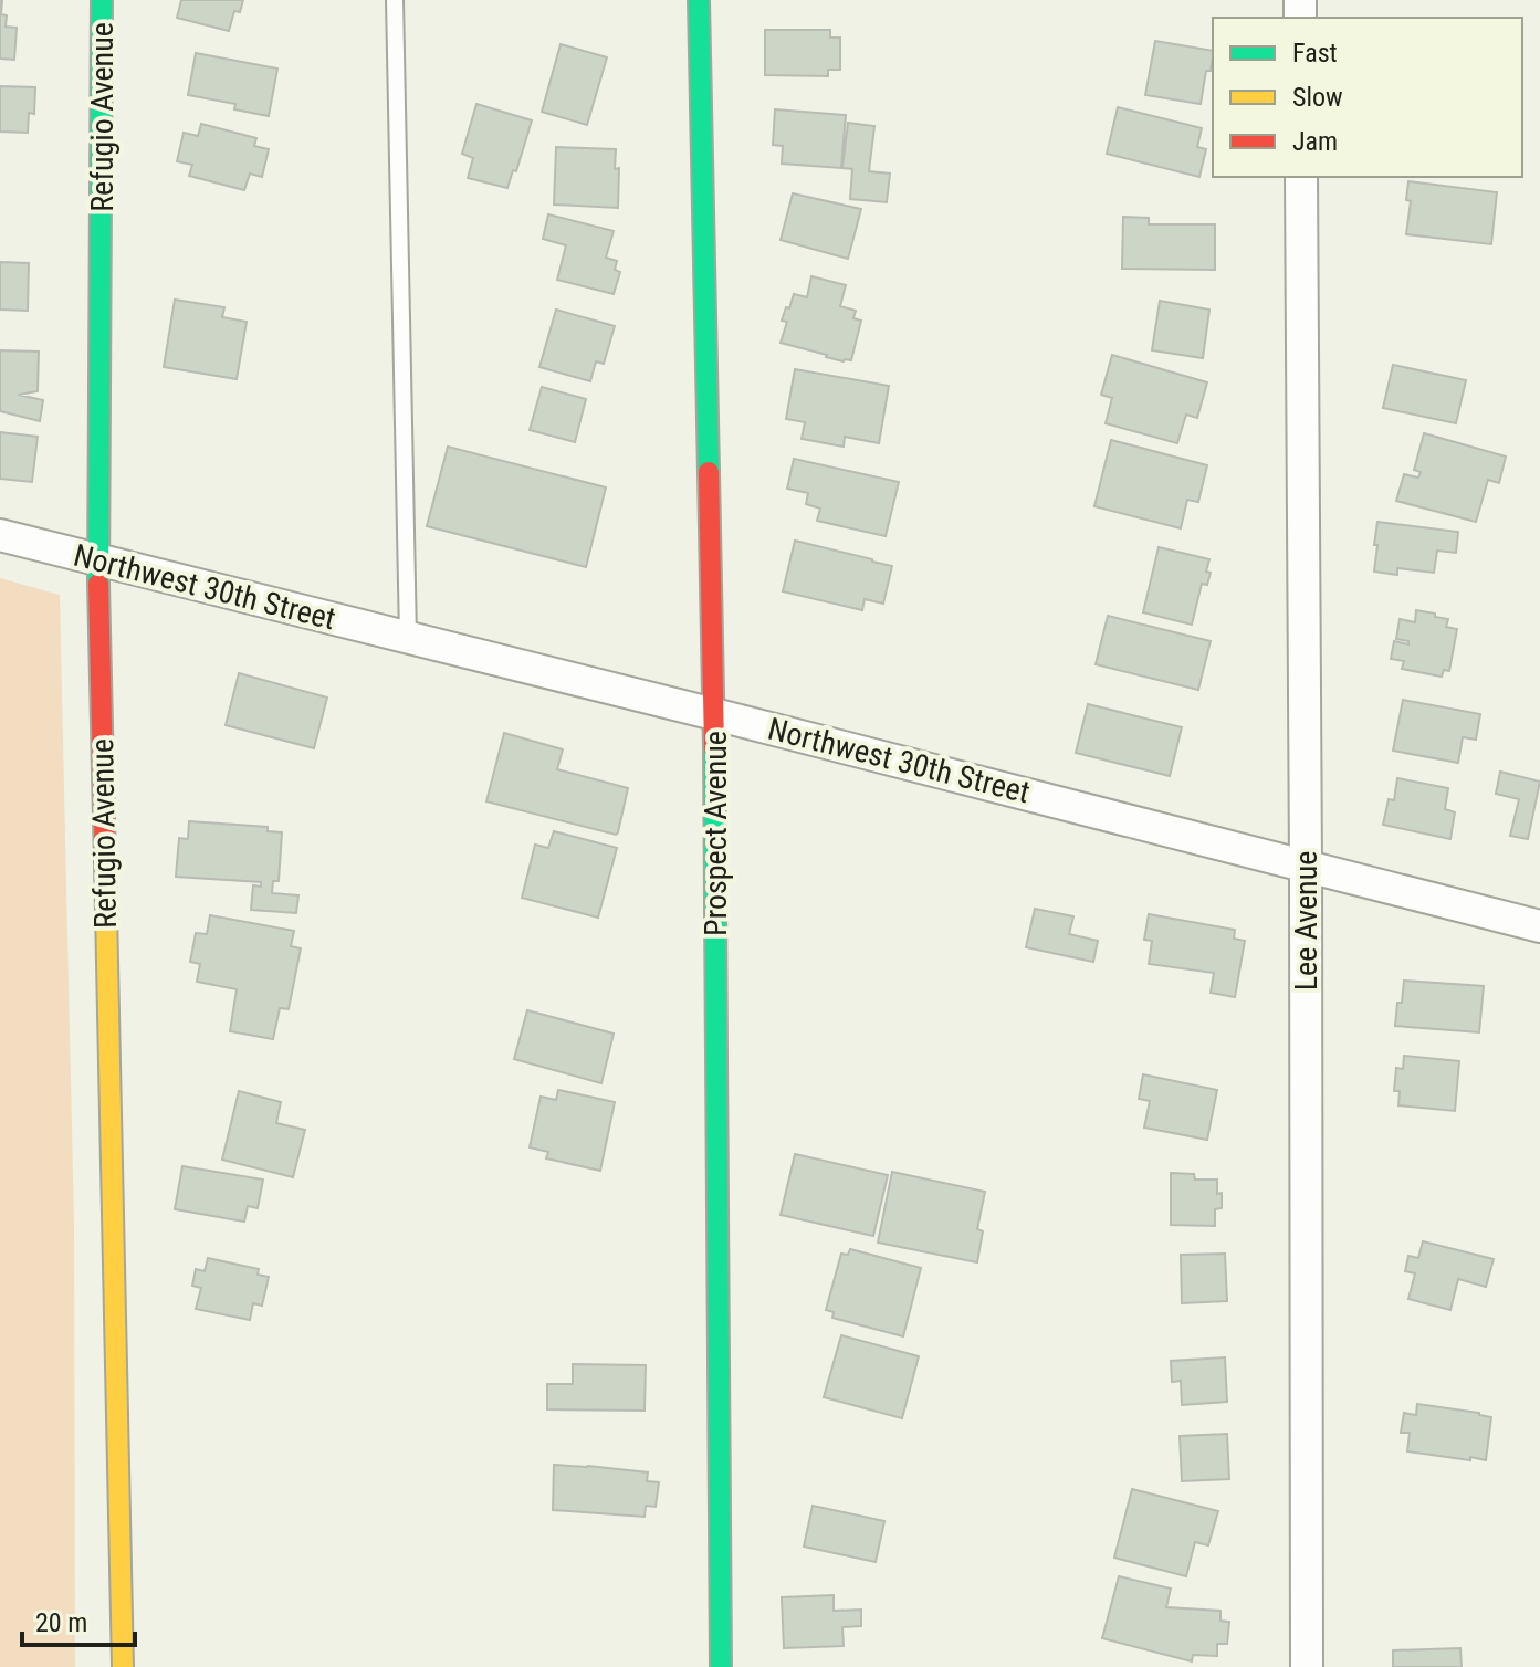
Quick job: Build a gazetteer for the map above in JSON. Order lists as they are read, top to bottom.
{
  "streets": {
    "street": [
      "Refugio Avenue",
      "Northwest 30th Street",
      "Prospect Avenue",
      "Lee Avenue"
    ]
  },
  "crossings": [
    ["Refugio Avenue", "Northwest 30th Street"],
    ["Northwest 30th Street", "Prospect Avenue"],
    ["Northwest 30th Street", "Lee Avenue"]
  ],
  "legend": ["Fast", "Slow", "Jam"],
  "scale_bar": "20 m"
}
